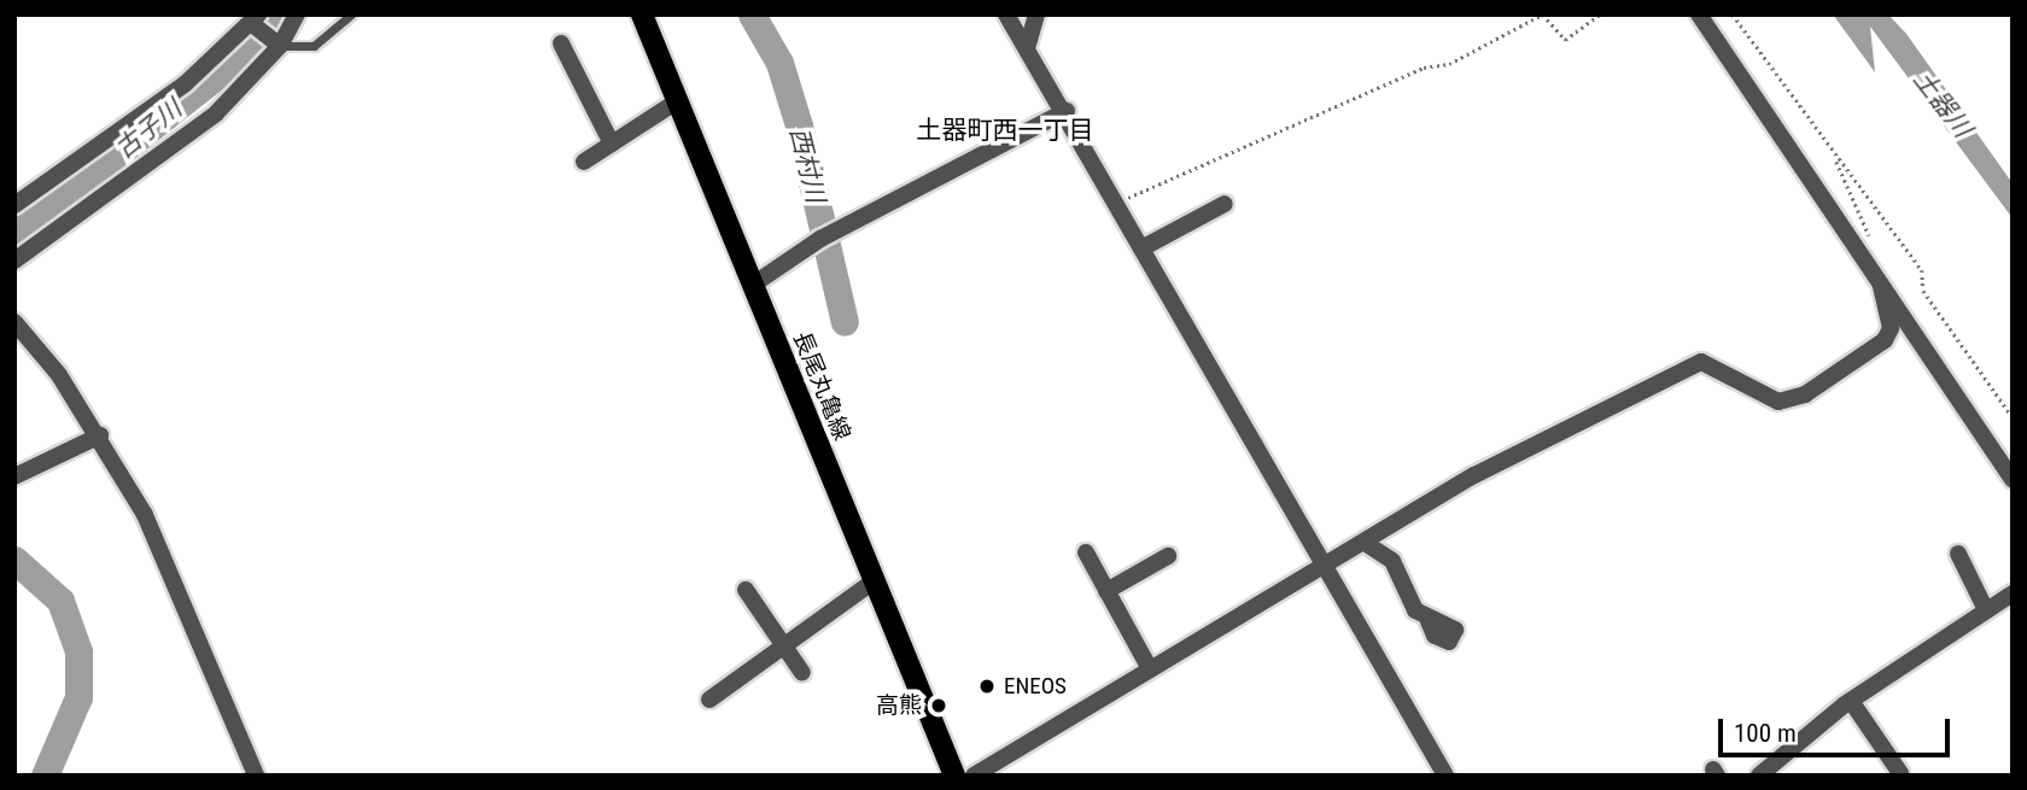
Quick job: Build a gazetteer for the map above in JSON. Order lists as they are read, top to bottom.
{
  "streets": {
    "main road": ["長尾丸亀線"]
  },
  "districts": ["土器町西一丁目"],
  "water": ["土器川", "古子川", "西村川"],
  "places": ["ENEOS", "高熊"],
  "scale_bar": "100 m"
}
